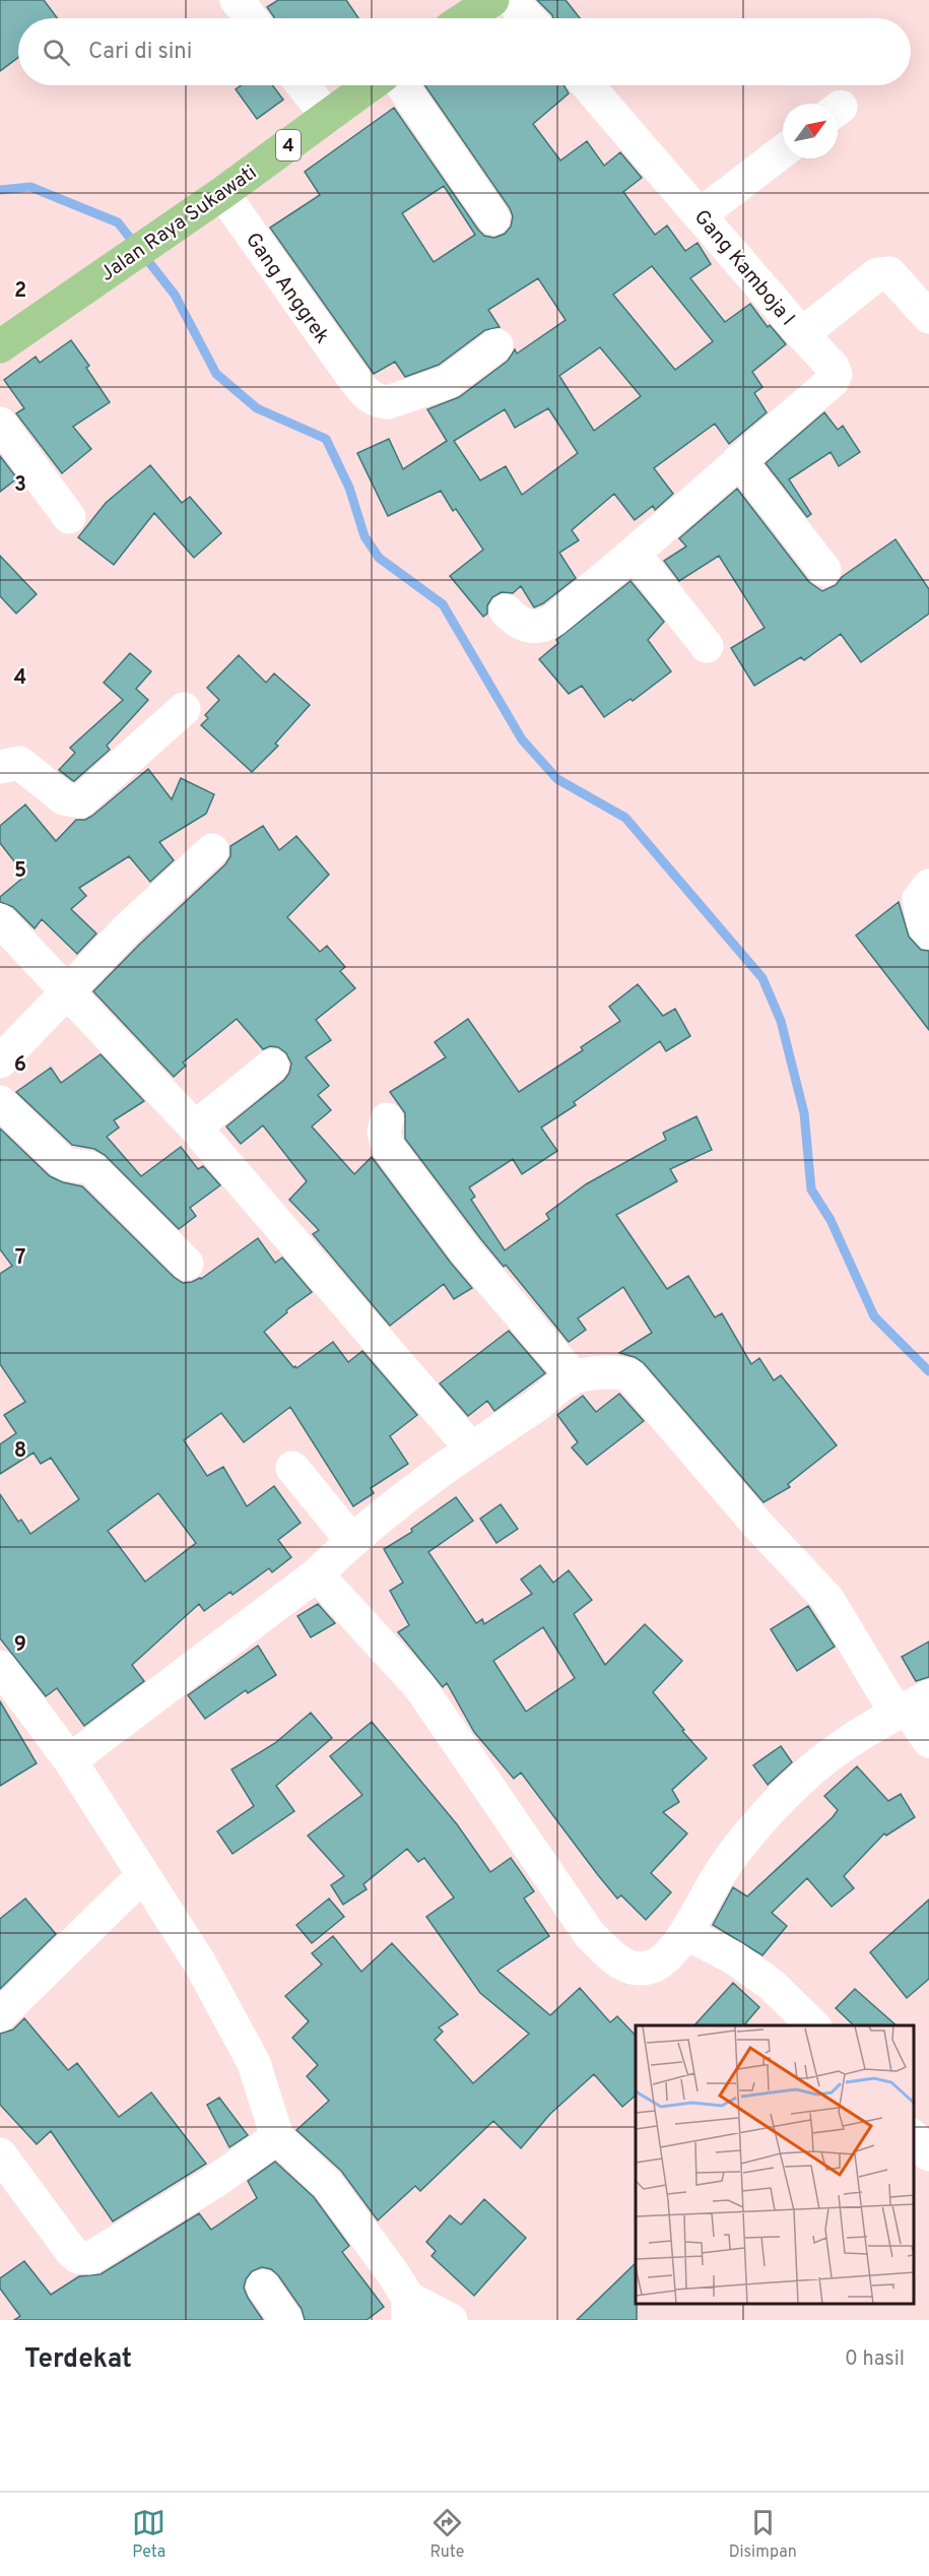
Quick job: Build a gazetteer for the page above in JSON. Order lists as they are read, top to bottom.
{
  "streets": {
    "highway": ["4", "Jalan Raya Sukawati"],
    "street": ["Gang Kamboja I", "Gang Anggrek"]
  },
  "crossings": [
    ["Jalan Raya Sukawati", "Gang Anggrek"]
  ],
  "north": "top right",
  "page": {
    "search": "Cari di sini",
    "heading": ["Terdekat", "0 hasil"],
    "nav": ["Peta", "Rute", "Disimpan"]
  },
  "grid": {
    "rows": [
      "2",
      "3",
      "4",
      "5",
      "6",
      "7",
      "8",
      "9"
    ]
  }
}
